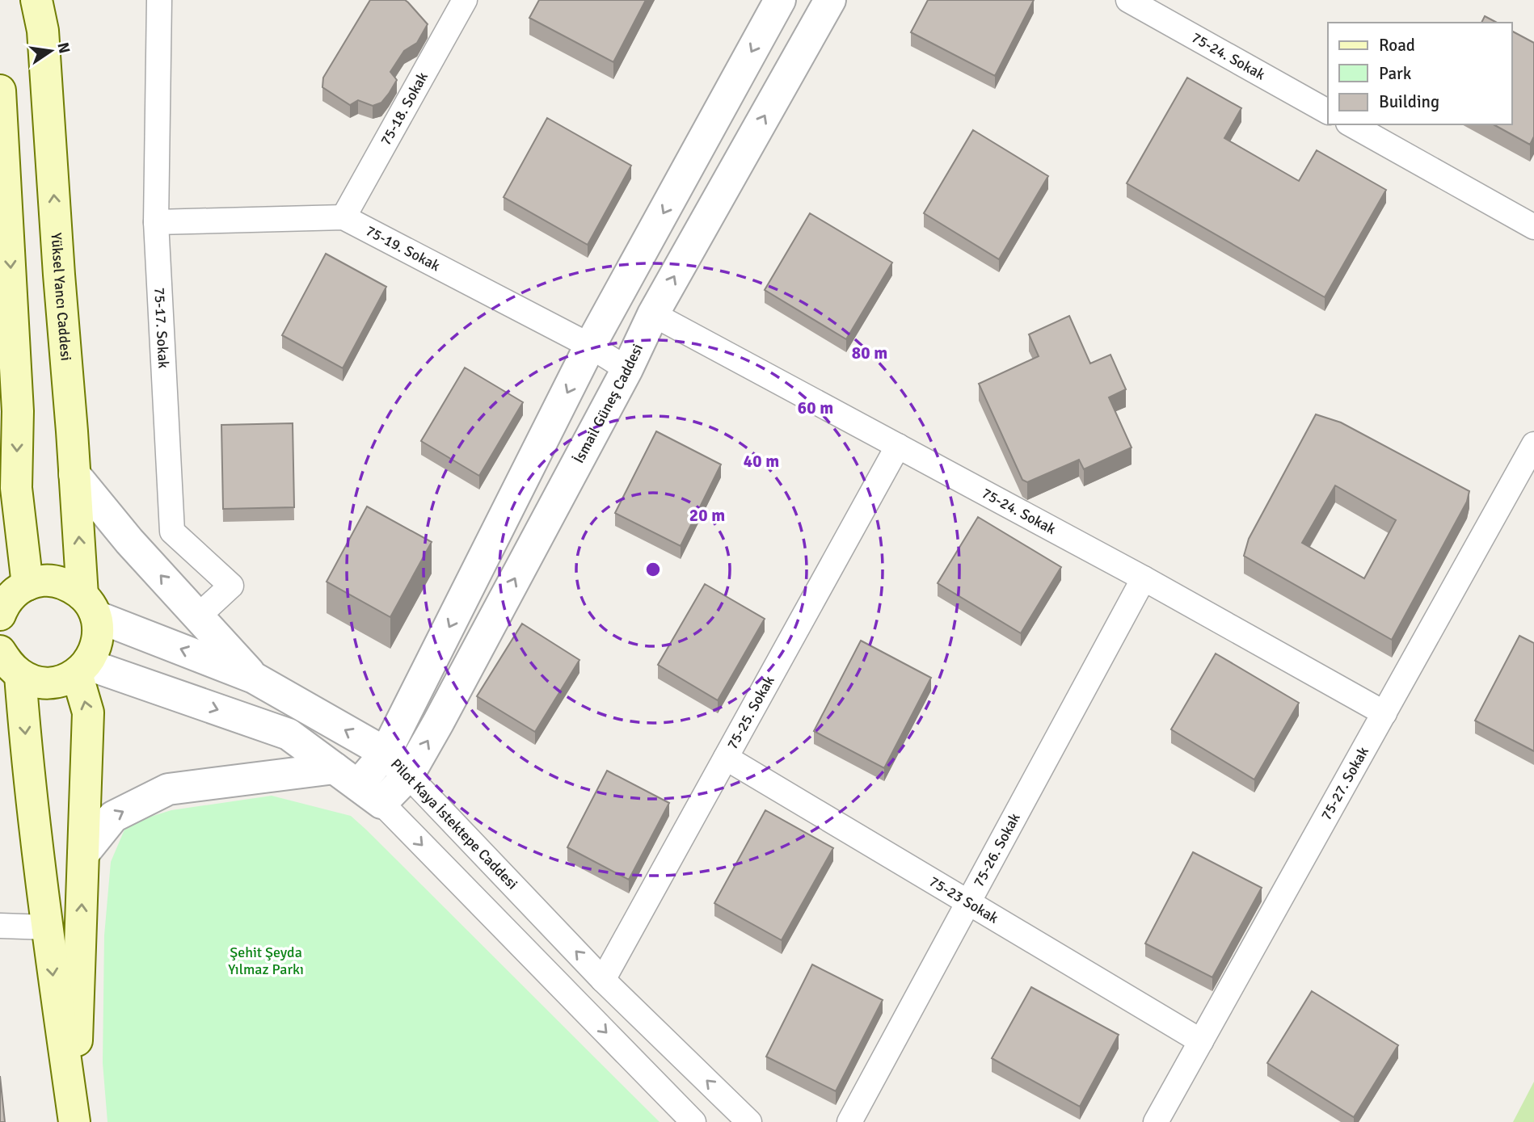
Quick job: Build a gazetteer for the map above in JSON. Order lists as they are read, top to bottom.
{
  "streets": {
    "main road": ["Yüksel Yancı Caddesi"],
    "street": [
      "75-24. Sokak",
      "75-18. Sokak",
      "75-19. Sokak",
      "75-17. Sokak",
      "İsmail Güneş Caddesi",
      "75-25. Sokak",
      "75-27. Sokak",
      "Pilot Kaya İstektepe Caddesi",
      "75-26. Sokak",
      "75-23 Sokak"
    ]
  },
  "crossings": [
    ["75-24. Sokak", "İsmail Güneş Caddesi"],
    ["75-24. Sokak", "75-25. Sokak"],
    ["75-24. Sokak", "75-27. Sokak"],
    ["75-24. Sokak", "75-26. Sokak"],
    ["75-18. Sokak", "75-19. Sokak"],
    ["75-19. Sokak", "75-17. Sokak"],
    ["75-19. Sokak", "İsmail Güneş Caddesi"],
    ["Yüksel Yancı Caddesi", "Pilot Kaya İstektepe Caddesi"],
    ["İsmail Güneş Caddesi", "Pilot Kaya İstektepe Caddesi"],
    ["75-25. Sokak", "Pilot Kaya İstektepe Caddesi"],
    ["75-25. Sokak", "75-23 Sokak"],
    ["75-27. Sokak", "75-23 Sokak"],
    ["75-26. Sokak", "75-23 Sokak"]
  ],
  "parks": ["Şehit Şeyda Yılmaz Parkı"],
  "legend": ["Road", "Park", "Building"],
  "north": "right",
  "rings": [
    "80 m",
    "60 m",
    "40 m",
    "20 m"
  ]
}
